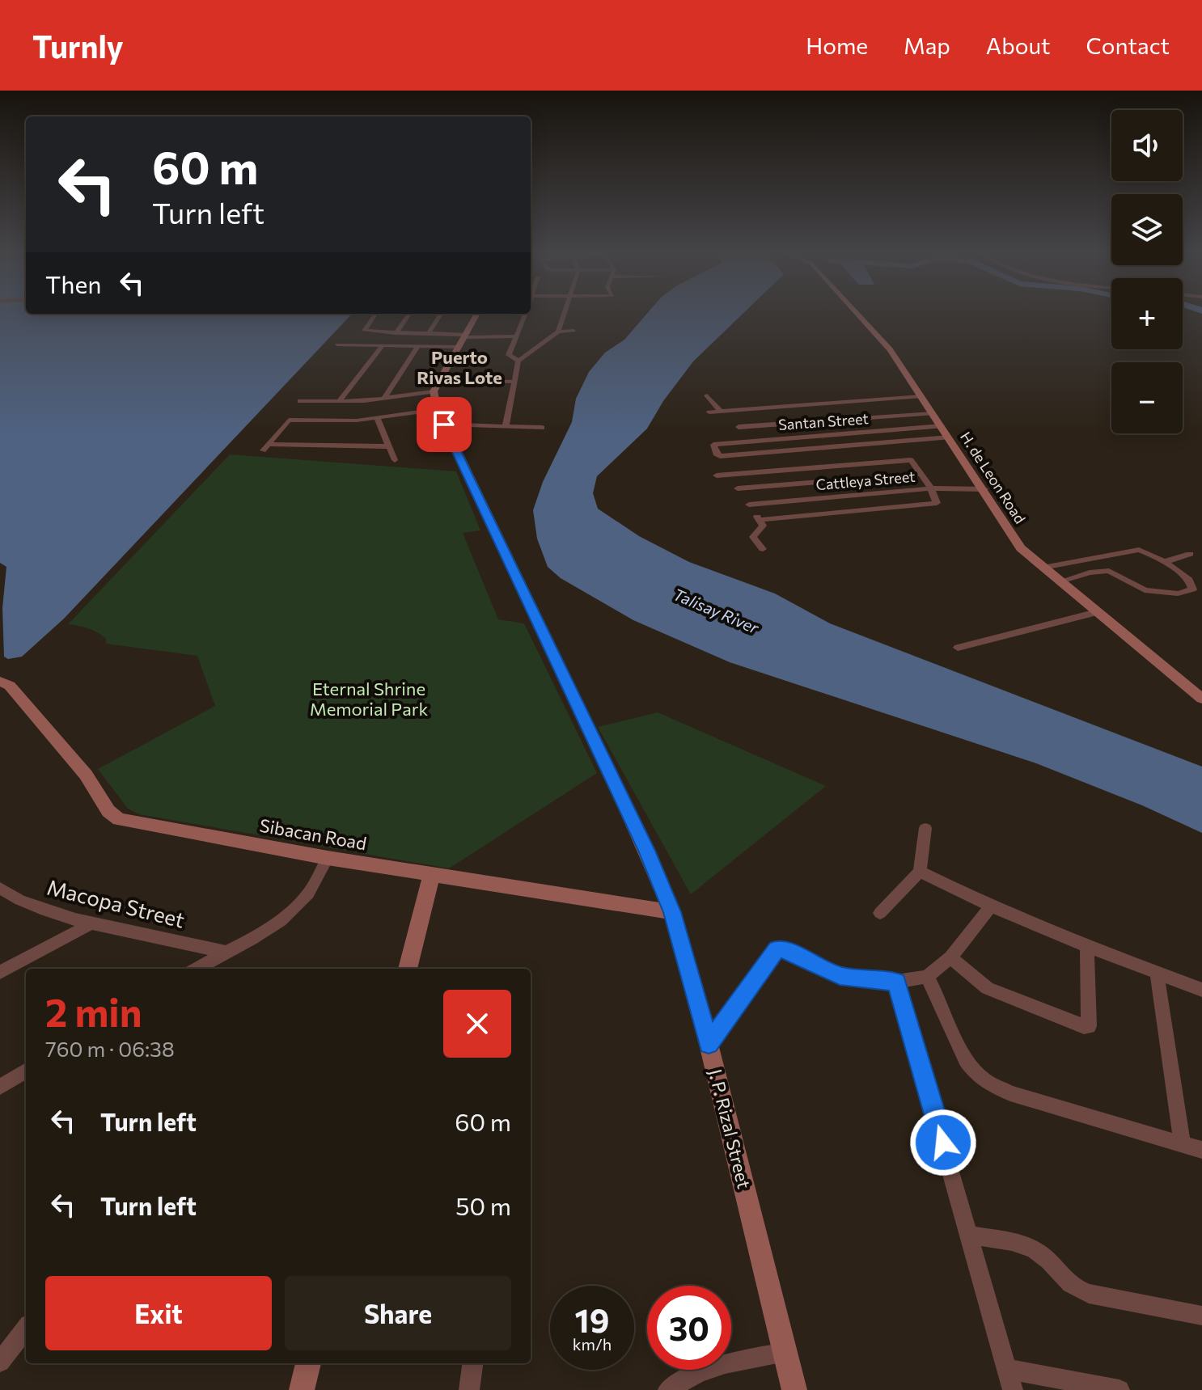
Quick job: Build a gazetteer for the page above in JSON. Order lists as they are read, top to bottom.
{
  "streets": {
    "street": [
      "Santan Street",
      "H. de Leon Road",
      "Cattleya Street",
      "Sibacan Road",
      "Macopa Street",
      "J. P. Rizal Street"
    ]
  },
  "crossings": [
    ["Santan Street", "H. de Leon Road"],
    ["H. de Leon Road", "Cattleya Street"],
    ["Sibacan Road", "J. P. Rizal Street"]
  ],
  "districts": ["Puerto Rivas Lote"],
  "water": ["Talisay River"],
  "parks": ["Eternal Shrine Memorial Park"],
  "page": {
    "header": "Turnly",
    "nav": [
      "Home",
      "Map",
      "About",
      "Contact"
    ],
    "map_buttons": ["+", "−"],
    "turn": ["60 m", "Turn left"],
    "then": "Then",
    "heading": ["2 min", "760 m · 06:38"],
    "list": [
      {
        "name": "Turn left",
        "value": "60 m"
      },
      {
        "name": "Turn left",
        "value": "50 m"
      }
    ],
    "buttons": ["Exit", "Share"],
    "speed": "19 km/h",
    "limit": "30"
  }
}
